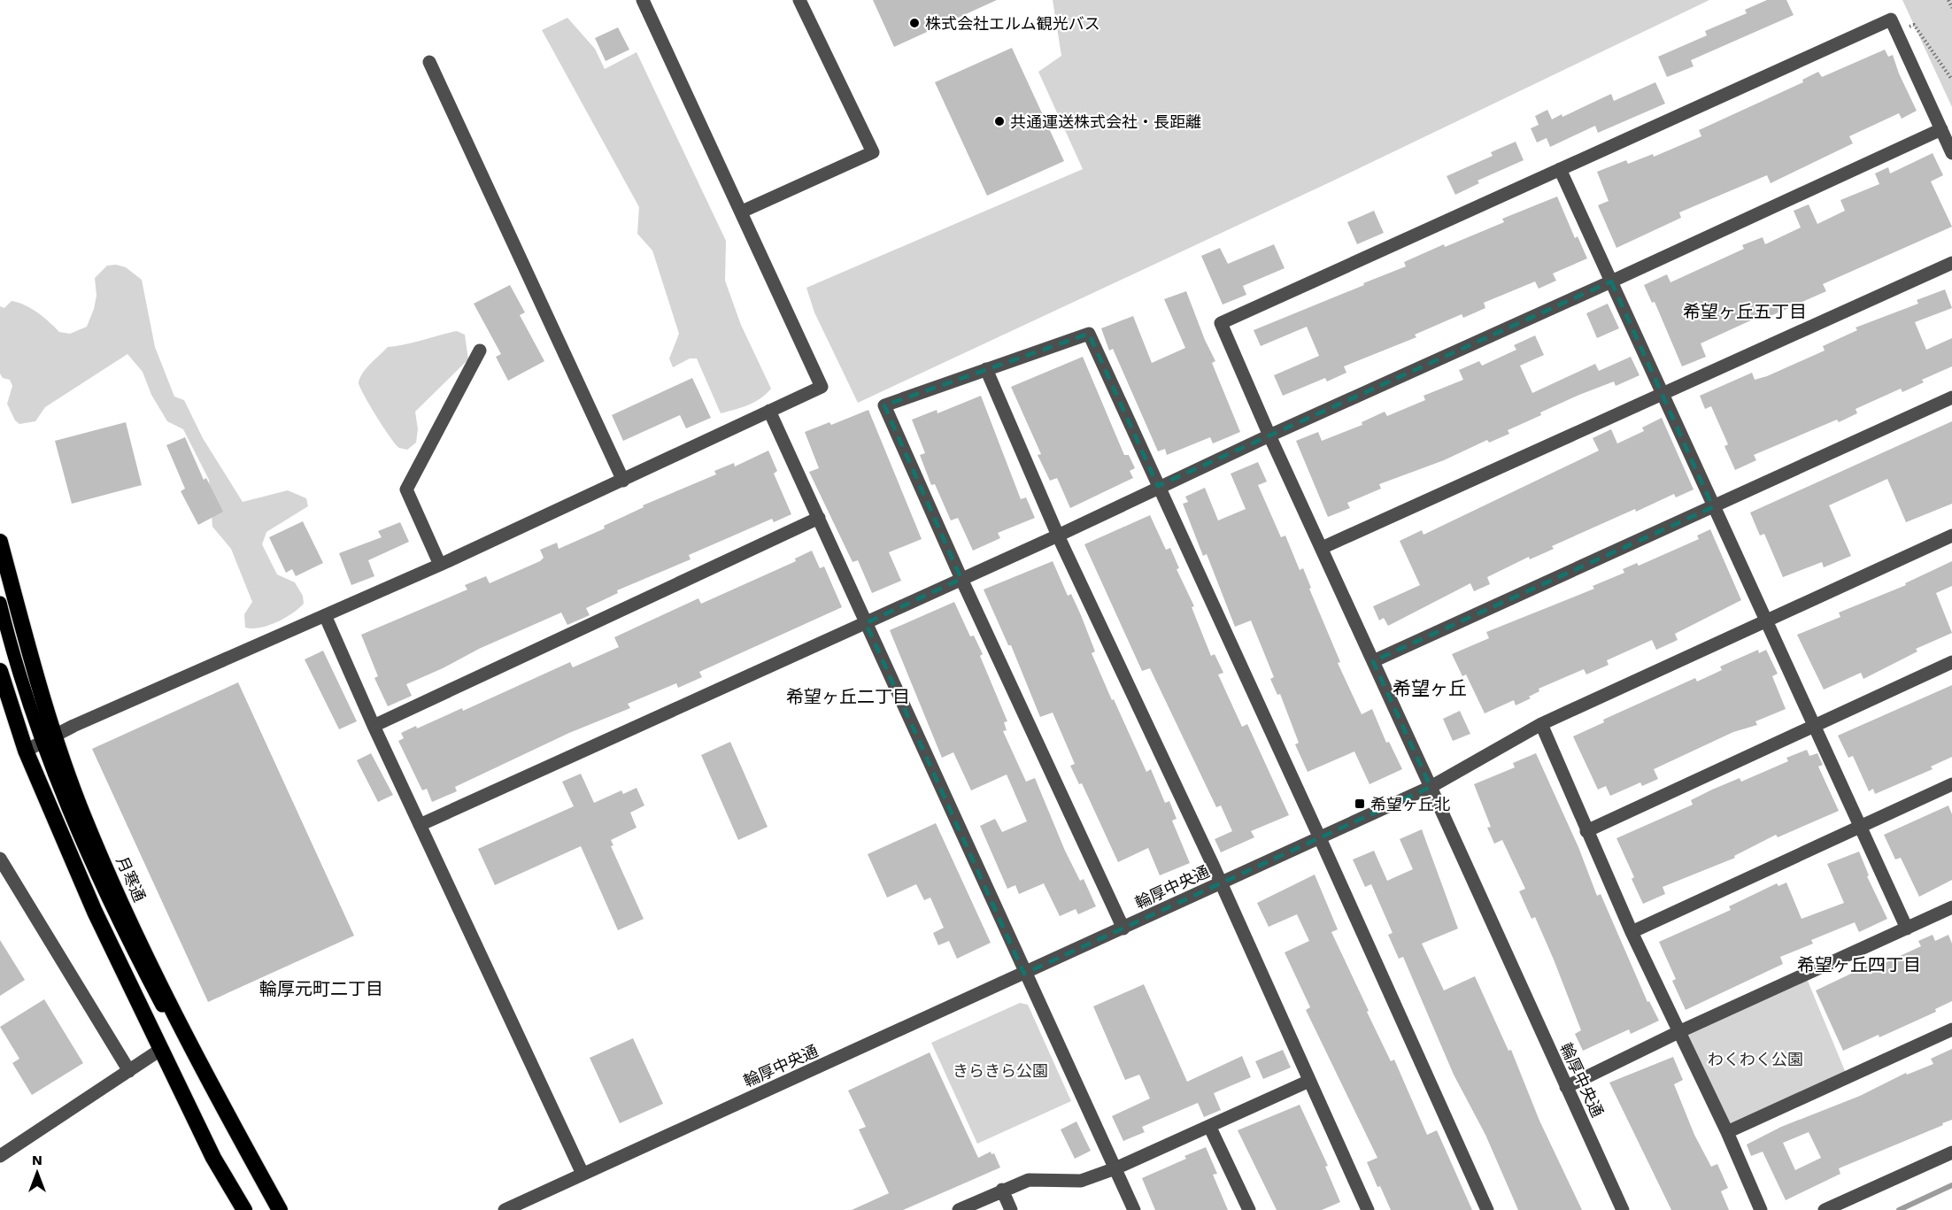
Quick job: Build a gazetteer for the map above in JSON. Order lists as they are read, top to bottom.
{
  "streets": {
    "highway": ["月寒通"],
    "street": ["輪厚中央通"]
  },
  "districts": [
    "希望ヶ丘五丁目",
    "希望ヶ丘",
    "希望ヶ丘二丁目",
    "希望ヶ丘四丁目",
    "輪厚元町二丁目"
  ],
  "parks": ["わくわく公園", "きらきら公園"],
  "places": {
    "other": ["株式会社エルム観光バス", "共通運送株式会社・長距離"],
    "transit": ["希望ヶ丘北"]
  },
  "north": "top"
}
